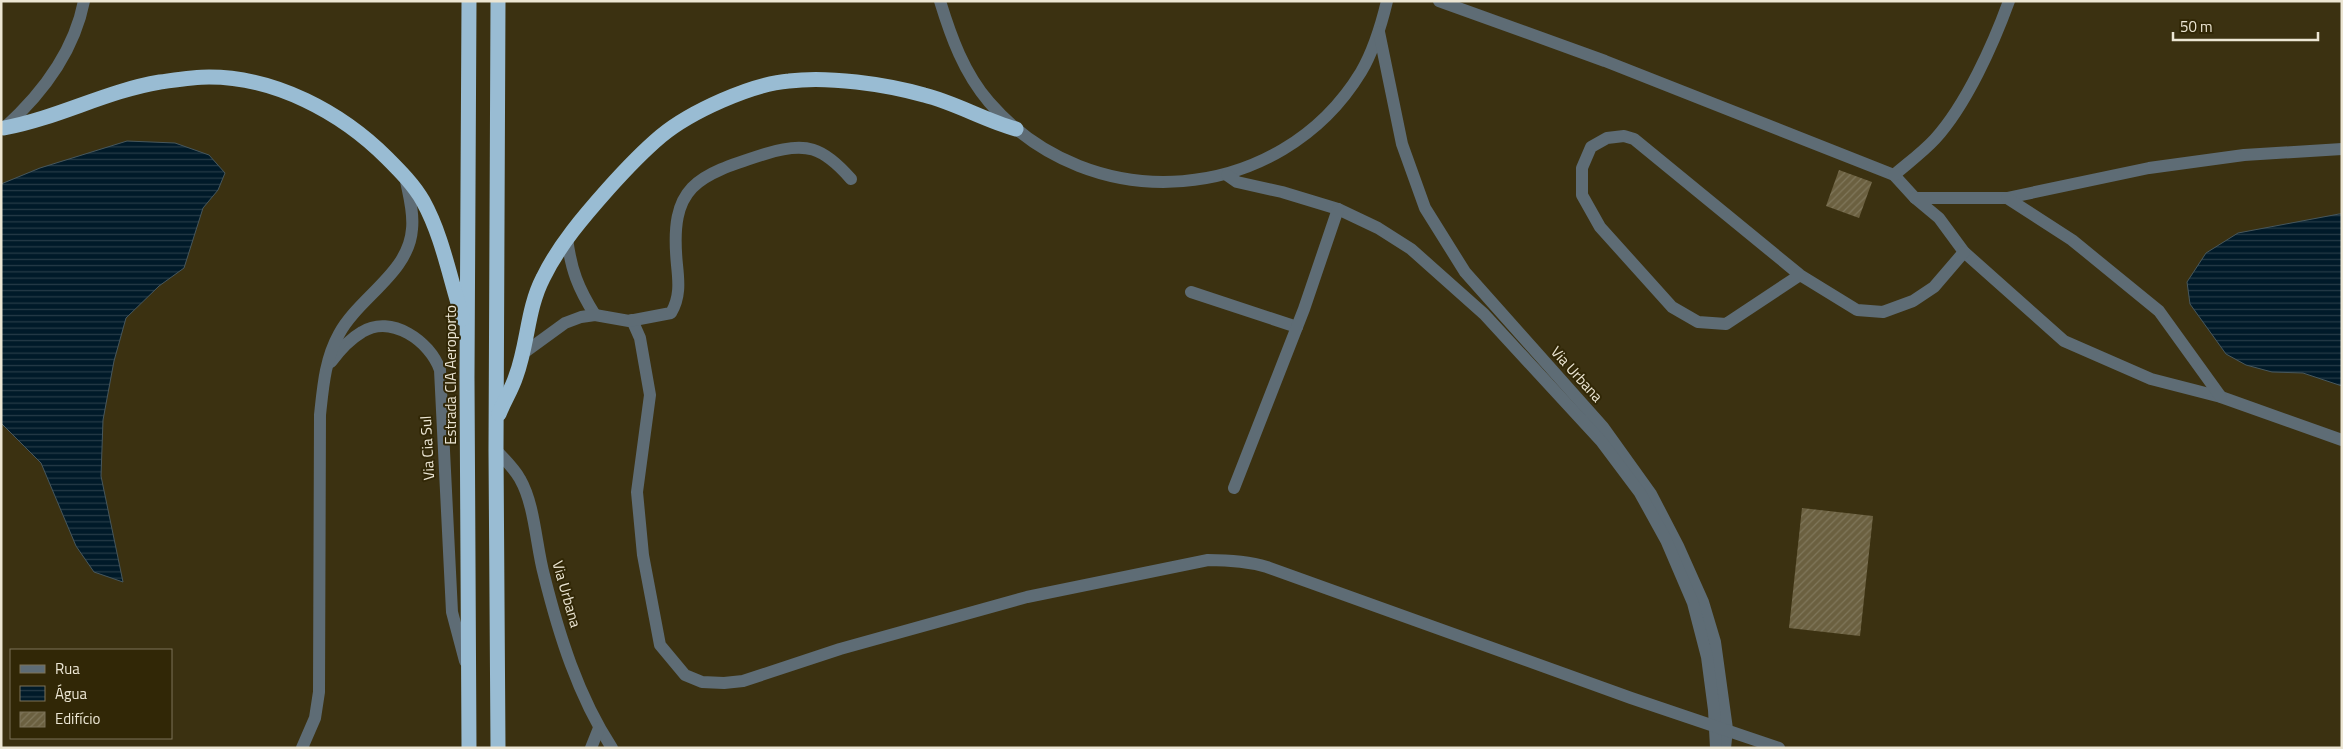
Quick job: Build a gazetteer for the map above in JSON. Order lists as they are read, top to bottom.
{
  "streets": {
    "highway": ["Estrada CIA Aeroporto"],
    "street": ["Via Urbana", "Via Cia Sul"]
  },
  "crossings": [
    ["Estrada CIA Aeroporto", "Via Cia Sul"]
  ],
  "legend": ["Rua", "Água", "Edifício"],
  "scale_bar": "50 m"
}
